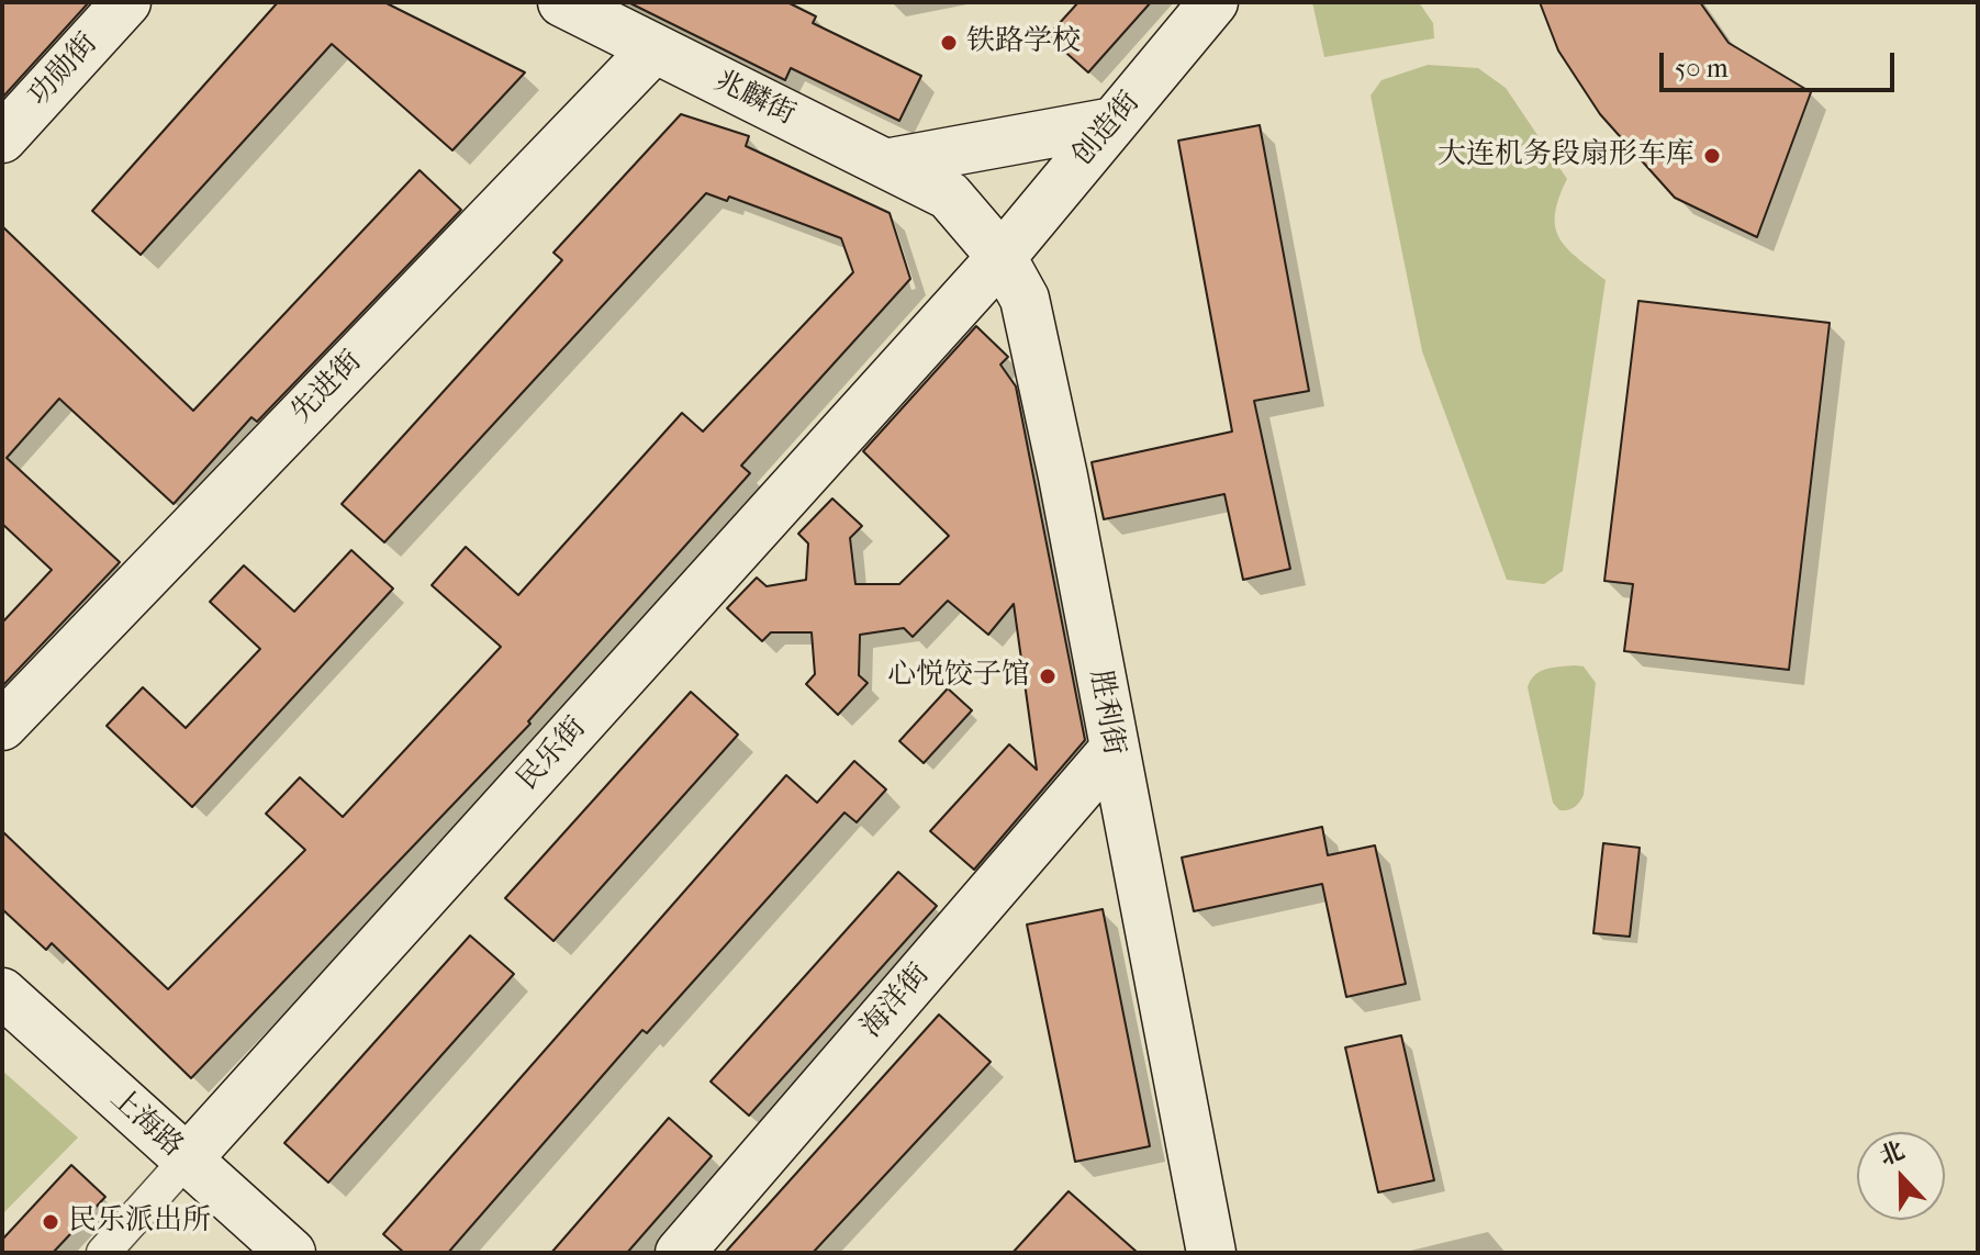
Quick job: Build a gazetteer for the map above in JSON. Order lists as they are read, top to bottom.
{
  "streets": {
    "street": [
      "功勋街",
      "兆麟街",
      "创造街",
      "先进街",
      "胜利街",
      "民乐街",
      "海洋街",
      "上海路"
    ]
  },
  "crossings": [
    ["兆麟街", "先进街"],
    ["兆麟街", "胜利街"],
    ["创造街", "胜利街"],
    ["创造街", "民乐街"],
    ["胜利街", "民乐街"],
    ["胜利街", "海洋街"],
    ["民乐街", "上海路"]
  ],
  "places": [
    "铁路学校",
    "大连机务段扇形车库",
    "心悦饺子馆",
    "民乐派出所"
  ],
  "scale_bar": "50 m",
  "north": "top"
}
